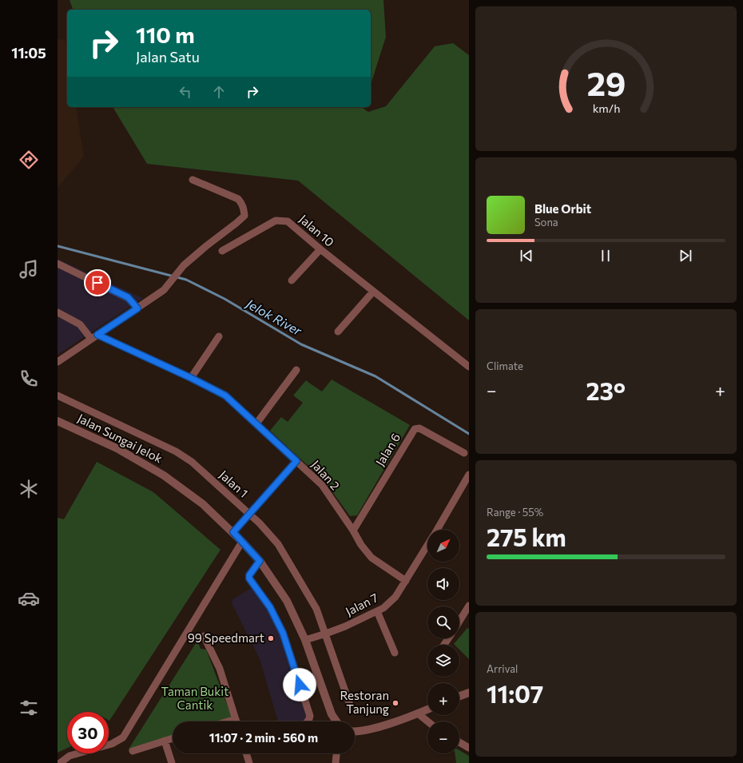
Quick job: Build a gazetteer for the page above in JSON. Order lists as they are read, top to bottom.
{
  "streets": {
    "street": [
      "Jalan 10",
      "Jalan Sungai Jelok",
      "Jalan 6",
      "Jalan 2",
      "Jalan 1",
      "Jalan 7"
    ]
  },
  "crossings": [
    ["Jalan Sungai Jelok", "Jalan 7"],
    ["Jalan 6", "Jalan 2"],
    ["Jalan 2", "Jalan 7"],
    ["Jalan 1", "Jalan 7"]
  ],
  "water": ["Jelok River"],
  "parks": ["Taman Bukit Cantik"],
  "places": ["99 Speedmart", "Restoran Tanjung"],
  "north": "top right",
  "page": {
    "tabs": "11:05",
    "turn": ["110 m", "Jalan Satu"],
    "song": ["Blue Orbit", "Sona"],
    "tile": [
      "Climate",
      ["Range · 55%", "275 km"],
      ["Arrival", "11:07"]
    ],
    "heat": ["−", "23°", "+"],
    "map_buttons": ["+", "−"],
    "limit": "30",
    "trip": "11:07 · 2 min · 560 m",
    "gauge": ["29", "km/h"]
  }
}
